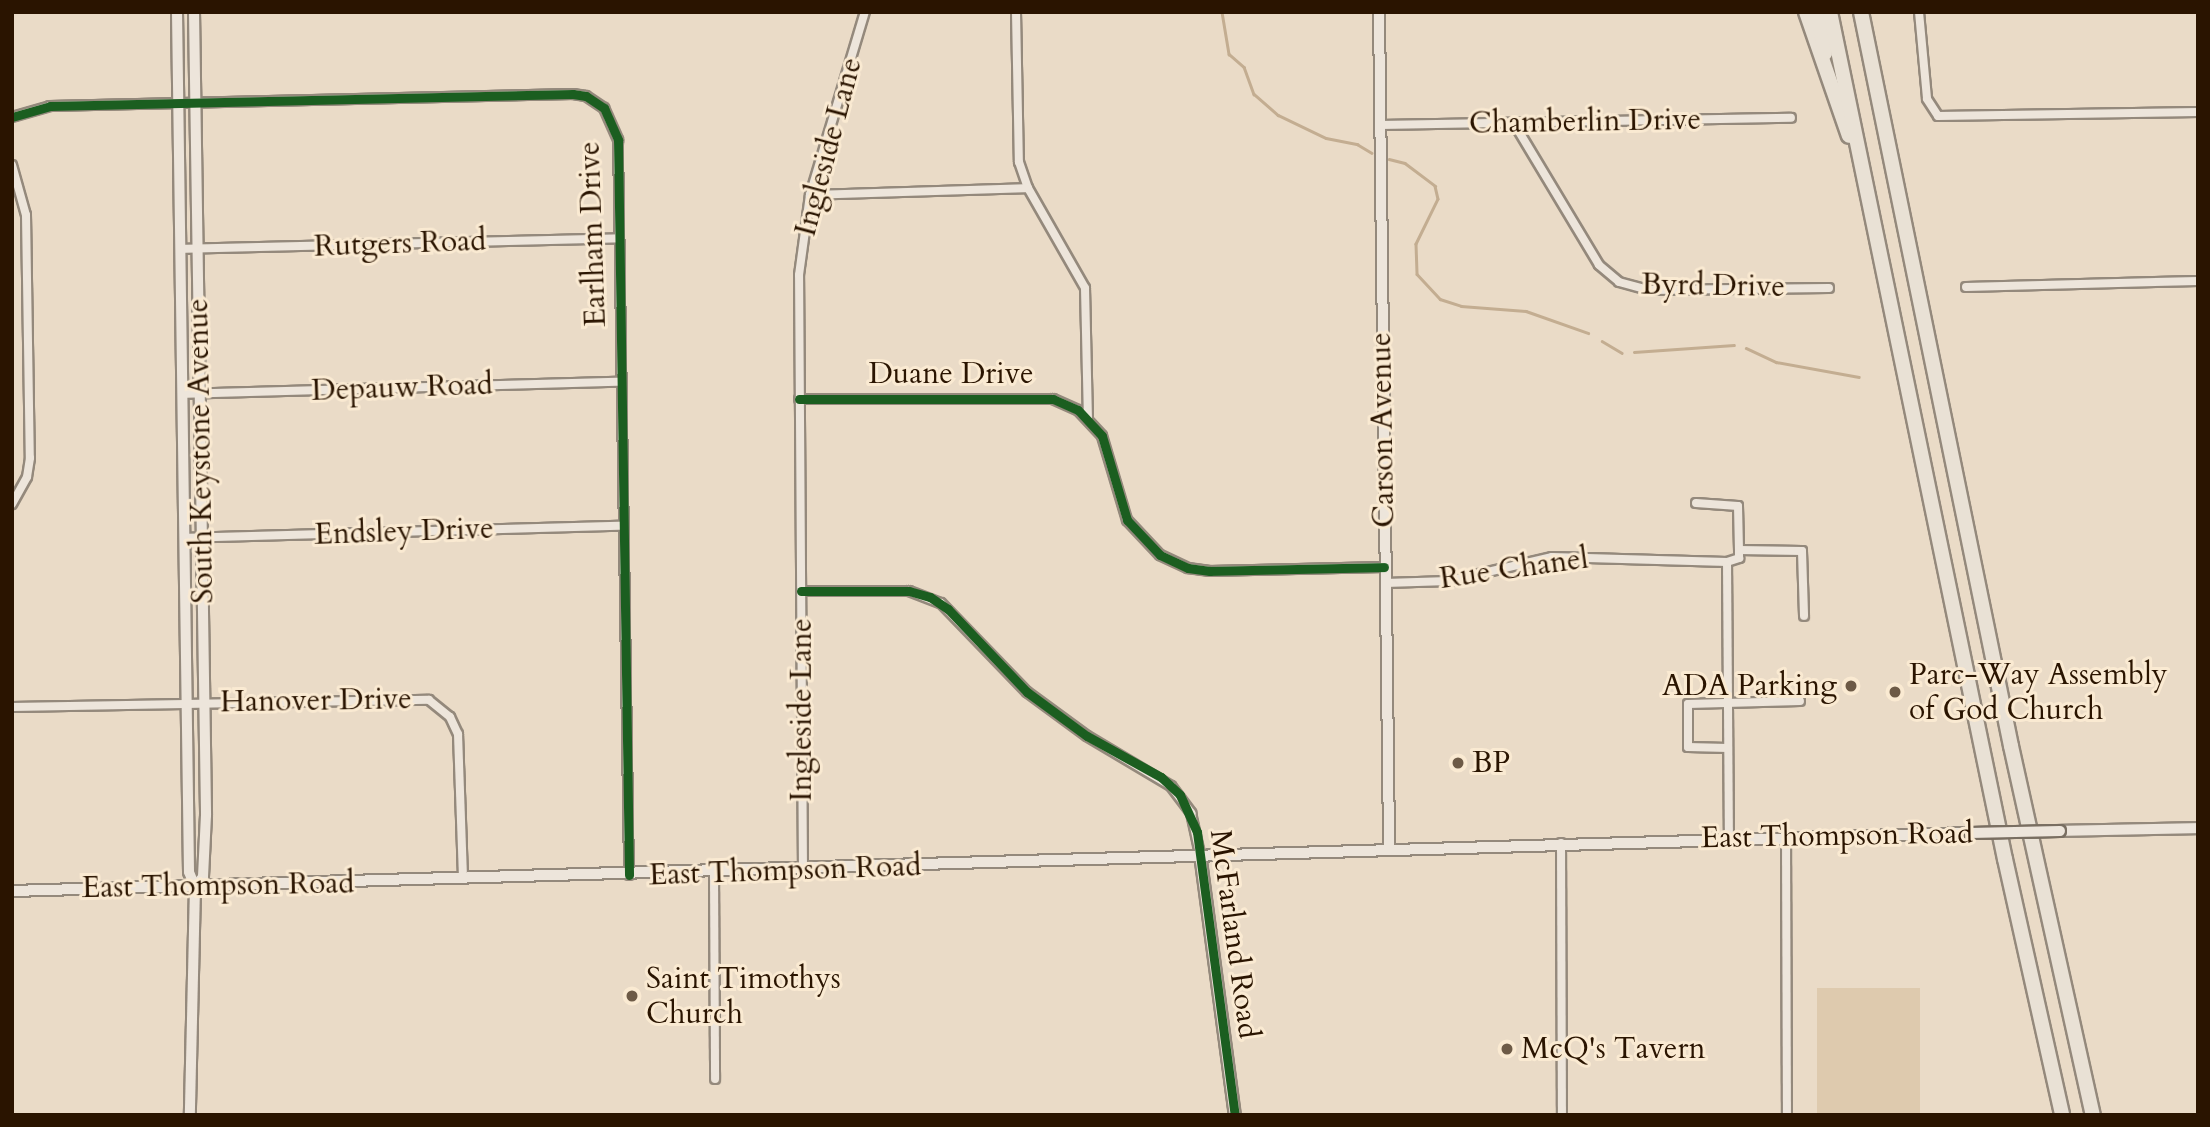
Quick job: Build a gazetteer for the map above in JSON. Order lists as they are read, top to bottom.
{
  "streets": {
    "main road": [
      "Carson Avenue",
      "South Keystone Avenue",
      "East Thompson Road",
      "McFarland Road"
    ],
    "street": [
      "Chamberlin Drive",
      "Ingleside Lane",
      "Earlham Drive",
      "Rutgers Road",
      "Byrd Drive",
      "Duane Drive",
      "Depauw Road",
      "Endsley Drive",
      "Rue Chanel",
      "Hanover Drive"
    ]
  },
  "crossings": [
    ["Chamberlin Drive", "Byrd Drive"],
    ["Chamberlin Drive", "Carson Avenue"],
    ["Ingleside Lane", "Duane Drive"],
    ["Ingleside Lane", "East Thompson Road"],
    ["Ingleside Lane", "McFarland Road"],
    ["Earlham Drive", "Rutgers Road"],
    ["Earlham Drive", "Depauw Road"],
    ["Earlham Drive", "South Keystone Avenue"],
    ["Earlham Drive", "Endsley Drive"],
    ["Earlham Drive", "East Thompson Road"],
    ["Rutgers Road", "South Keystone Avenue"],
    ["Duane Drive", "Carson Avenue"],
    ["Depauw Road", "South Keystone Avenue"],
    ["Carson Avenue", "Rue Chanel"],
    ["Carson Avenue", "East Thompson Road"],
    ["South Keystone Avenue", "Endsley Drive"],
    ["South Keystone Avenue", "Hanover Drive"],
    ["South Keystone Avenue", "East Thompson Road"],
    ["Hanover Drive", "East Thompson Road"],
    ["East Thompson Road", "McFarland Road"]
  ],
  "places": [
    "ADA Parking",
    "Parc-Way Assembly of God Church",
    "BP",
    "Saint Timothys Church",
    "McQ's Tavern"
  ]
}
